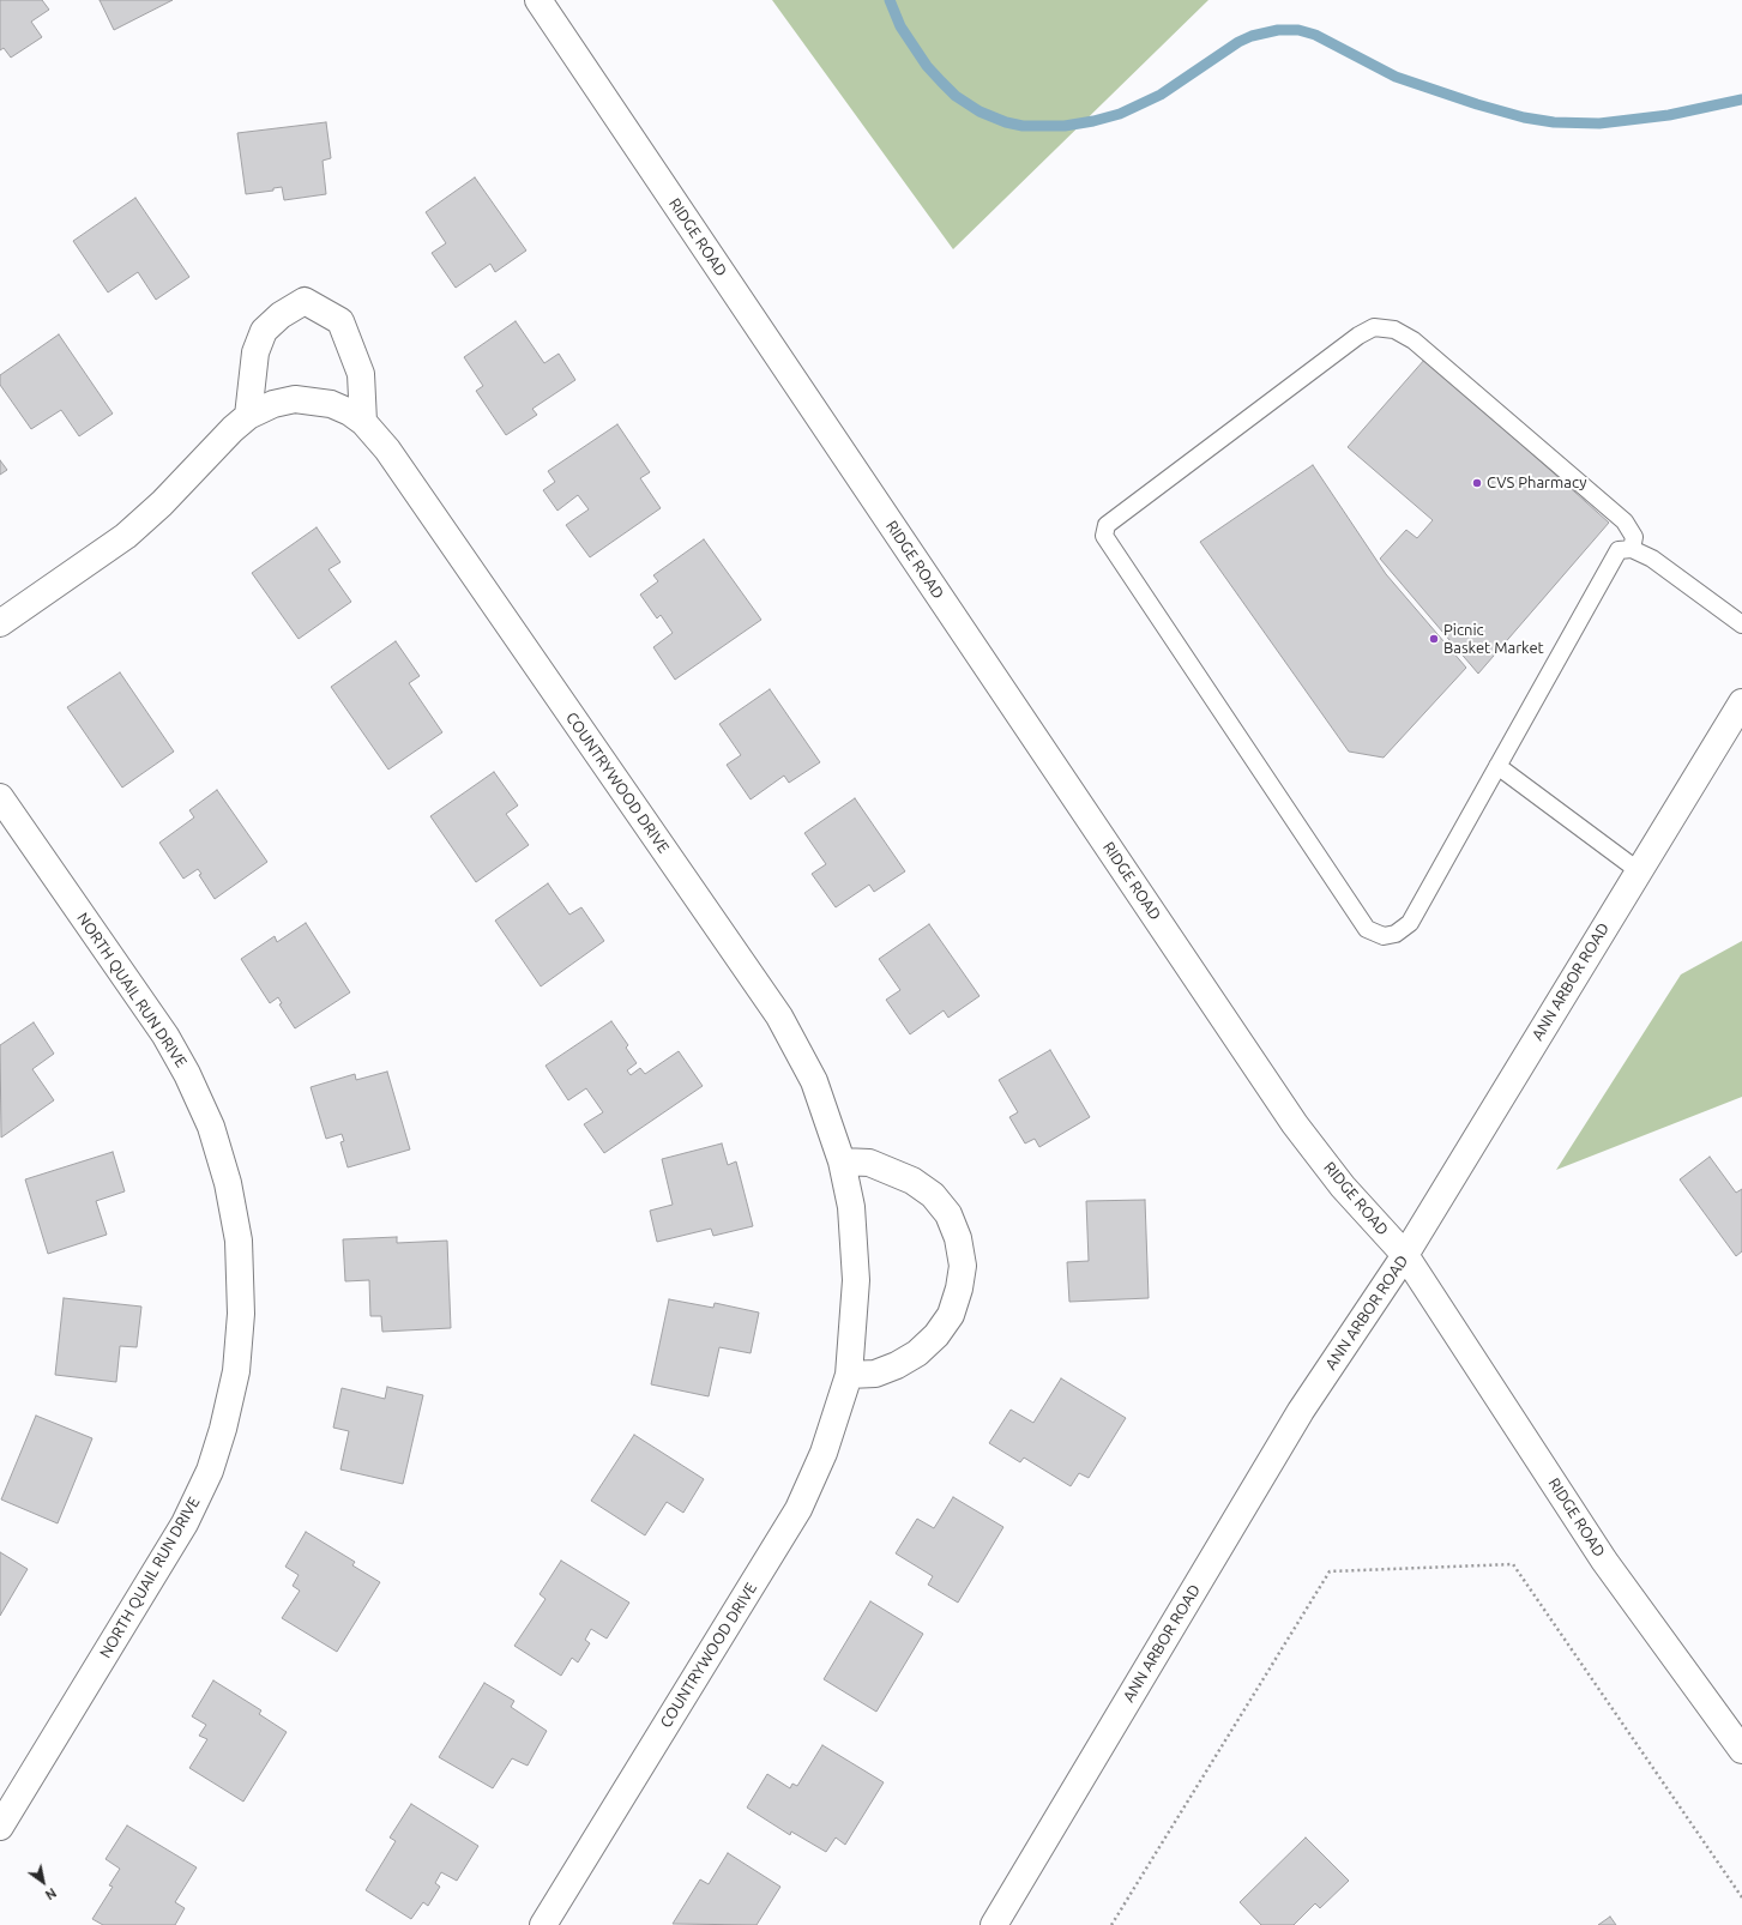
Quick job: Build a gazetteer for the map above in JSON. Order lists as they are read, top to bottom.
{
  "streets": {
    "street": [
      "RIDGE ROAD",
      "COUNTRYWOOD DRIVE",
      "ANN ARBOR ROAD",
      "NORTH QUAIL RUN DRIVE"
    ]
  },
  "crossings": [
    ["RIDGE ROAD", "ANN ARBOR ROAD"]
  ],
  "places": ["CVS Pharmacy", "Picnic Basket Market"],
  "north": "bottom right"
}
